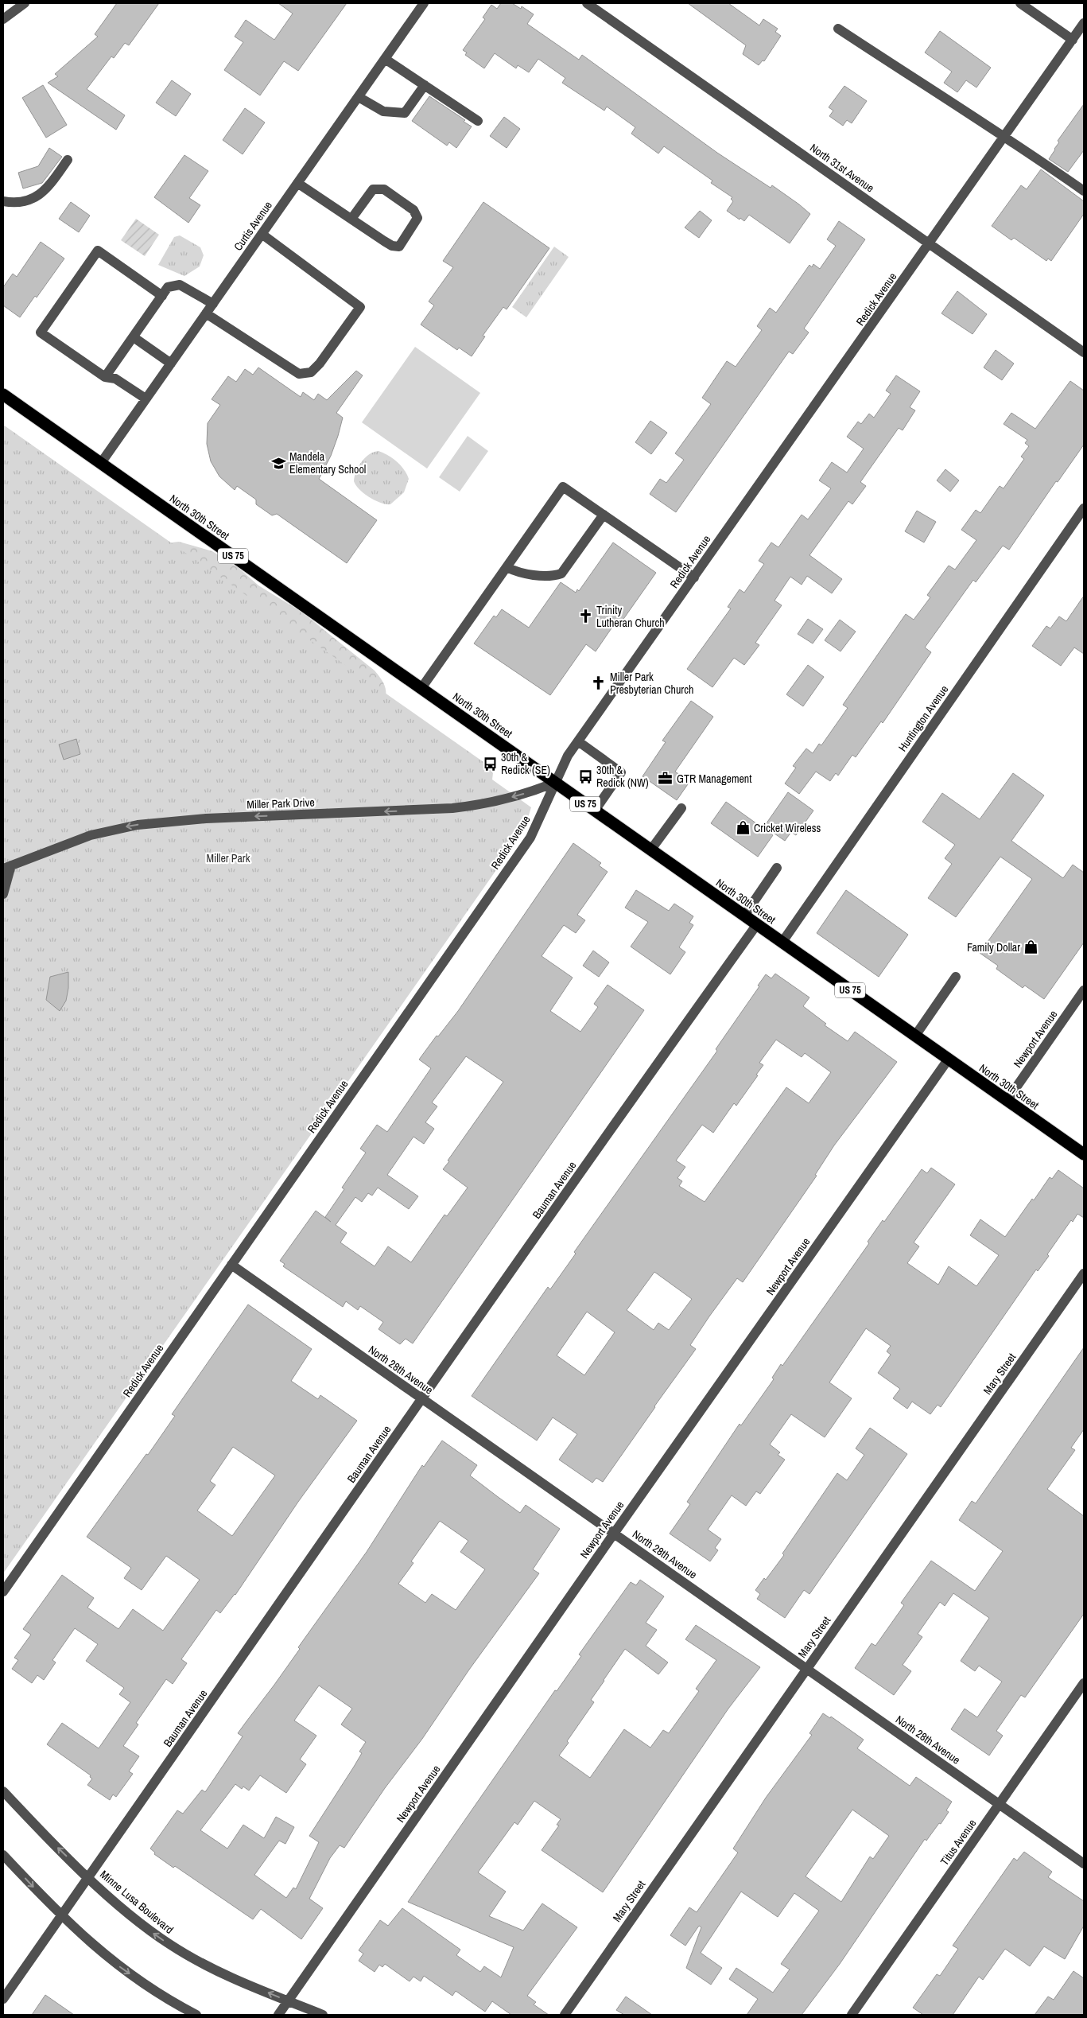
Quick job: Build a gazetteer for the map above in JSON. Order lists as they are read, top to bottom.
{
  "streets": {
    "highway": ["North 30th Street", "US 75"],
    "street": [
      "North 31st Avenue",
      "Curtis Avenue",
      "Redick Avenue",
      "Huntington Avenue",
      "Miller Park Drive",
      "Newport Avenue",
      "Bauman Avenue",
      "North 28th Avenue",
      "Mary Street",
      "Titus Avenue",
      "Minne Lusa Boulevard"
    ]
  },
  "crossings": [
    ["North 31st Avenue", "Redick Avenue"],
    ["Curtis Avenue", "North 30th Street"],
    ["Redick Avenue", "North 30th Street"],
    ["Redick Avenue", "Miller Park Drive"],
    ["Redick Avenue", "North 28th Avenue"],
    ["North 30th Street", "Huntington Avenue"],
    ["North 30th Street", "Miller Park Drive"],
    ["North 30th Street", "Newport Avenue"],
    ["North 30th Street", "Bauman Avenue"],
    ["Newport Avenue", "North 28th Avenue"],
    ["Newport Avenue", "Minne Lusa Boulevard"],
    ["Bauman Avenue", "North 28th Avenue"],
    ["Bauman Avenue", "Minne Lusa Boulevard"],
    ["North 28th Avenue", "Mary Street"],
    ["North 28th Avenue", "Titus Avenue"]
  ],
  "one_way": ["Miller Park Drive"],
  "parks": ["Miller Park"],
  "places": {
    "school or university": ["Mandela Elementary School"],
    "church": ["Trinity Lutheran Church", "Miller Park Presbyterian Church"],
    "bus stop": ["30th & Redick (SE)", "30th & Redick (NW)"],
    "office": ["GTR Management"],
    "shop": ["Cricket Wireless", "Family Dollar"]
  }
}
